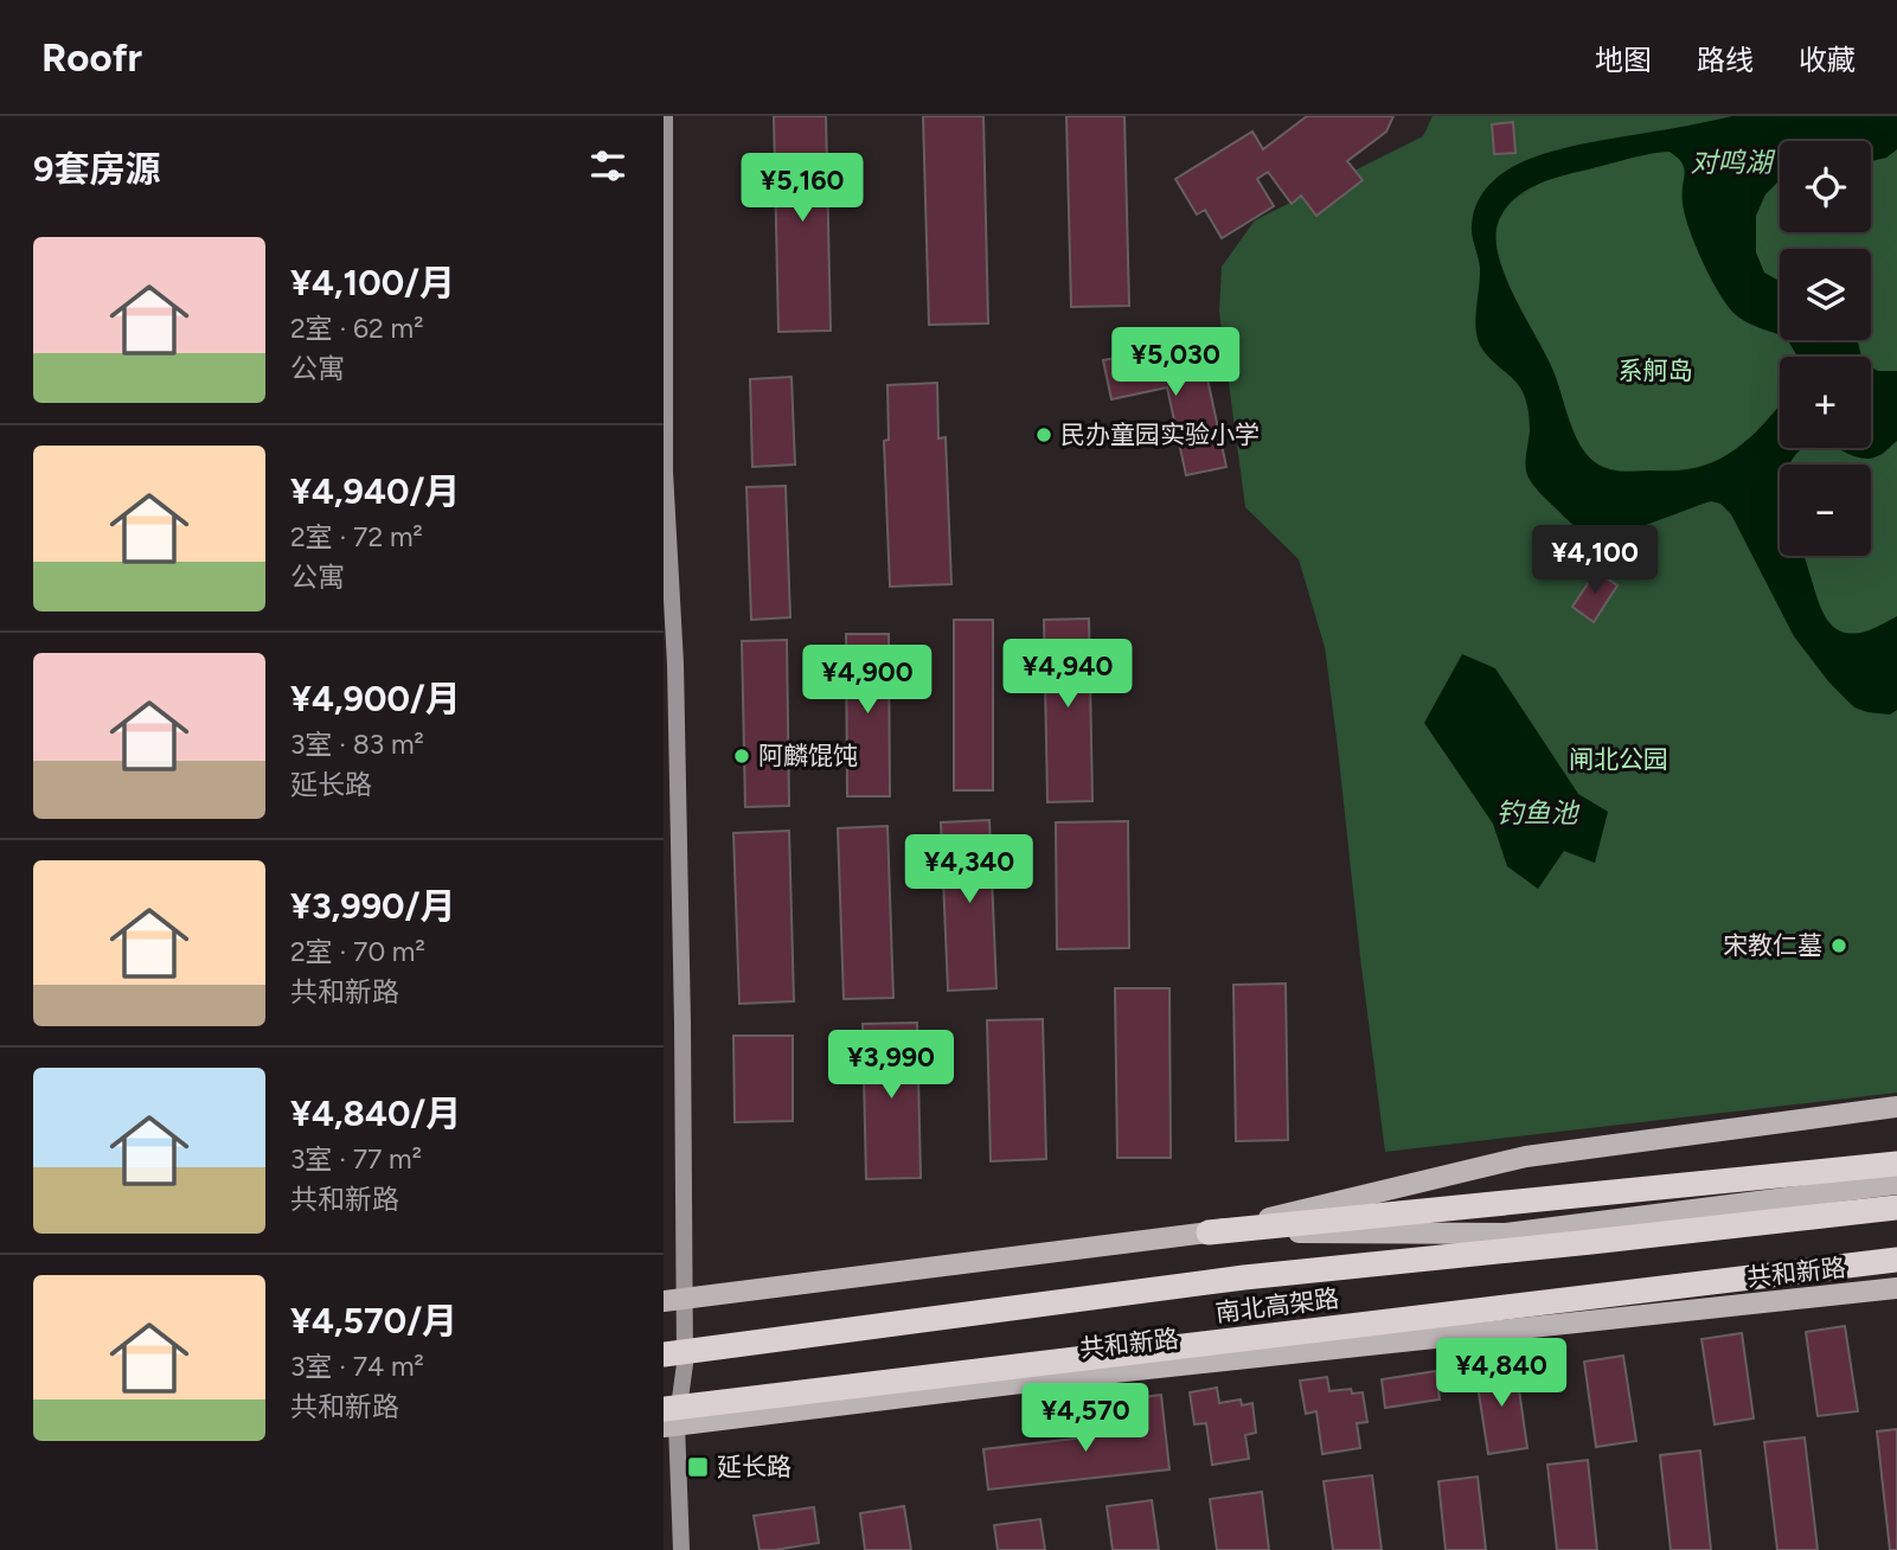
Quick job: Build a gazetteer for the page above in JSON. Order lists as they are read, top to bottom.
{
  "streets": {
    "highway": ["南北高架路"],
    "main road": ["共和新路"]
  },
  "crossings": [
    ["共和新路", "南北高架路"]
  ],
  "water": ["对鸣湖", "钓鱼池"],
  "parks": ["系舸岛", "闸北公园"],
  "places": {
    "other": ["民办童园实验小学", "阿麟馄饨", "宋教仁墓"],
    "transit": ["延长路"]
  },
  "page": {
    "header": "Roofr",
    "nav": ["地图", "路线", "收藏"],
    "heading": "9套房源",
    "map_buttons": ["+", "−"],
    "price": [
      "¥5,160",
      "¥5,030",
      "¥4,100",
      "¥4,940",
      "¥4,900",
      "¥4,340",
      "¥3,990",
      "¥4,840",
      "¥4,570"
    ],
    "list": [
      {
        "name": "¥4,100/月",
        "note": "2室 · 62 m² · 公寓"
      },
      {
        "name": "¥4,940/月",
        "note": "2室 · 72 m² · 公寓"
      },
      {
        "name": "¥4,900/月",
        "note": "3室 · 83 m² · 延长路"
      },
      {
        "name": "¥3,990/月",
        "note": "2室 · 70 m² · 共和新路"
      },
      {
        "name": "¥4,840/月",
        "note": "3室 · 77 m² · 共和新路"
      },
      {
        "name": "¥4,570/月",
        "note": "3室 · 74 m² · 共和新路"
      }
    ]
  }
}
